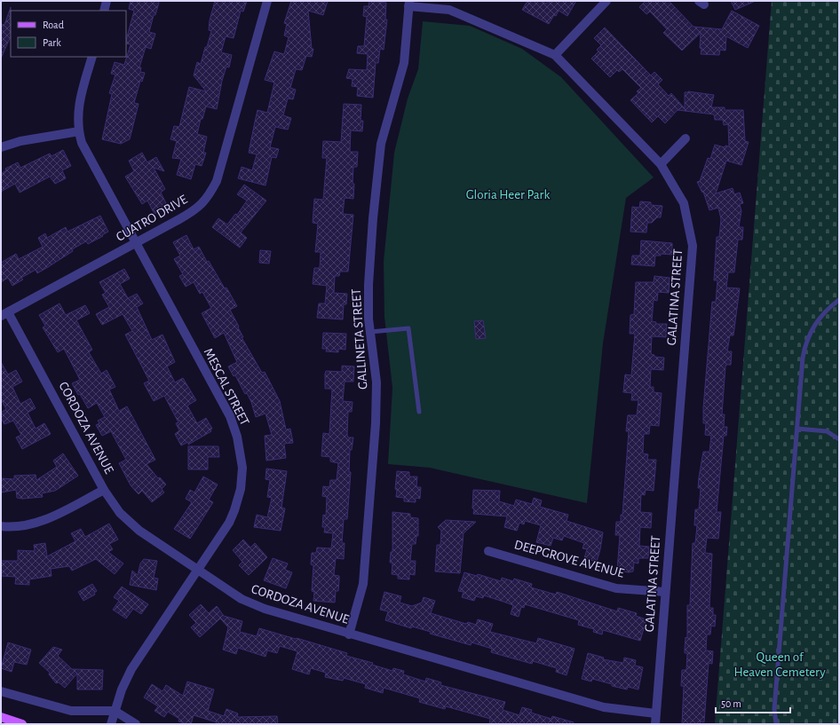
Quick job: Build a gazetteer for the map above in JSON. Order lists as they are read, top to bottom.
{
  "streets": {
    "street": [
      "CUATRO DRIVE",
      "GALATINA STREET",
      "GALLINETA STREET",
      "MESCAL STREET",
      "CORDOZA AVENUE",
      "DEEPGROVE AVENUE"
    ]
  },
  "crossings": [
    ["CUATRO DRIVE", "MESCAL STREET"],
    ["CUATRO DRIVE", "CORDOZA AVENUE"],
    ["GALATINA STREET", "GALLINETA STREET"],
    ["GALATINA STREET", "CORDOZA AVENUE"],
    ["GALATINA STREET", "DEEPGROVE AVENUE"],
    ["GALLINETA STREET", "CORDOZA AVENUE"],
    ["MESCAL STREET", "CORDOZA AVENUE"]
  ],
  "parks": ["Gloria Heer Park", "Queen of Heaven Cemetery"],
  "legend": ["Road", "Park"],
  "scale_bar": "50 m"
}
